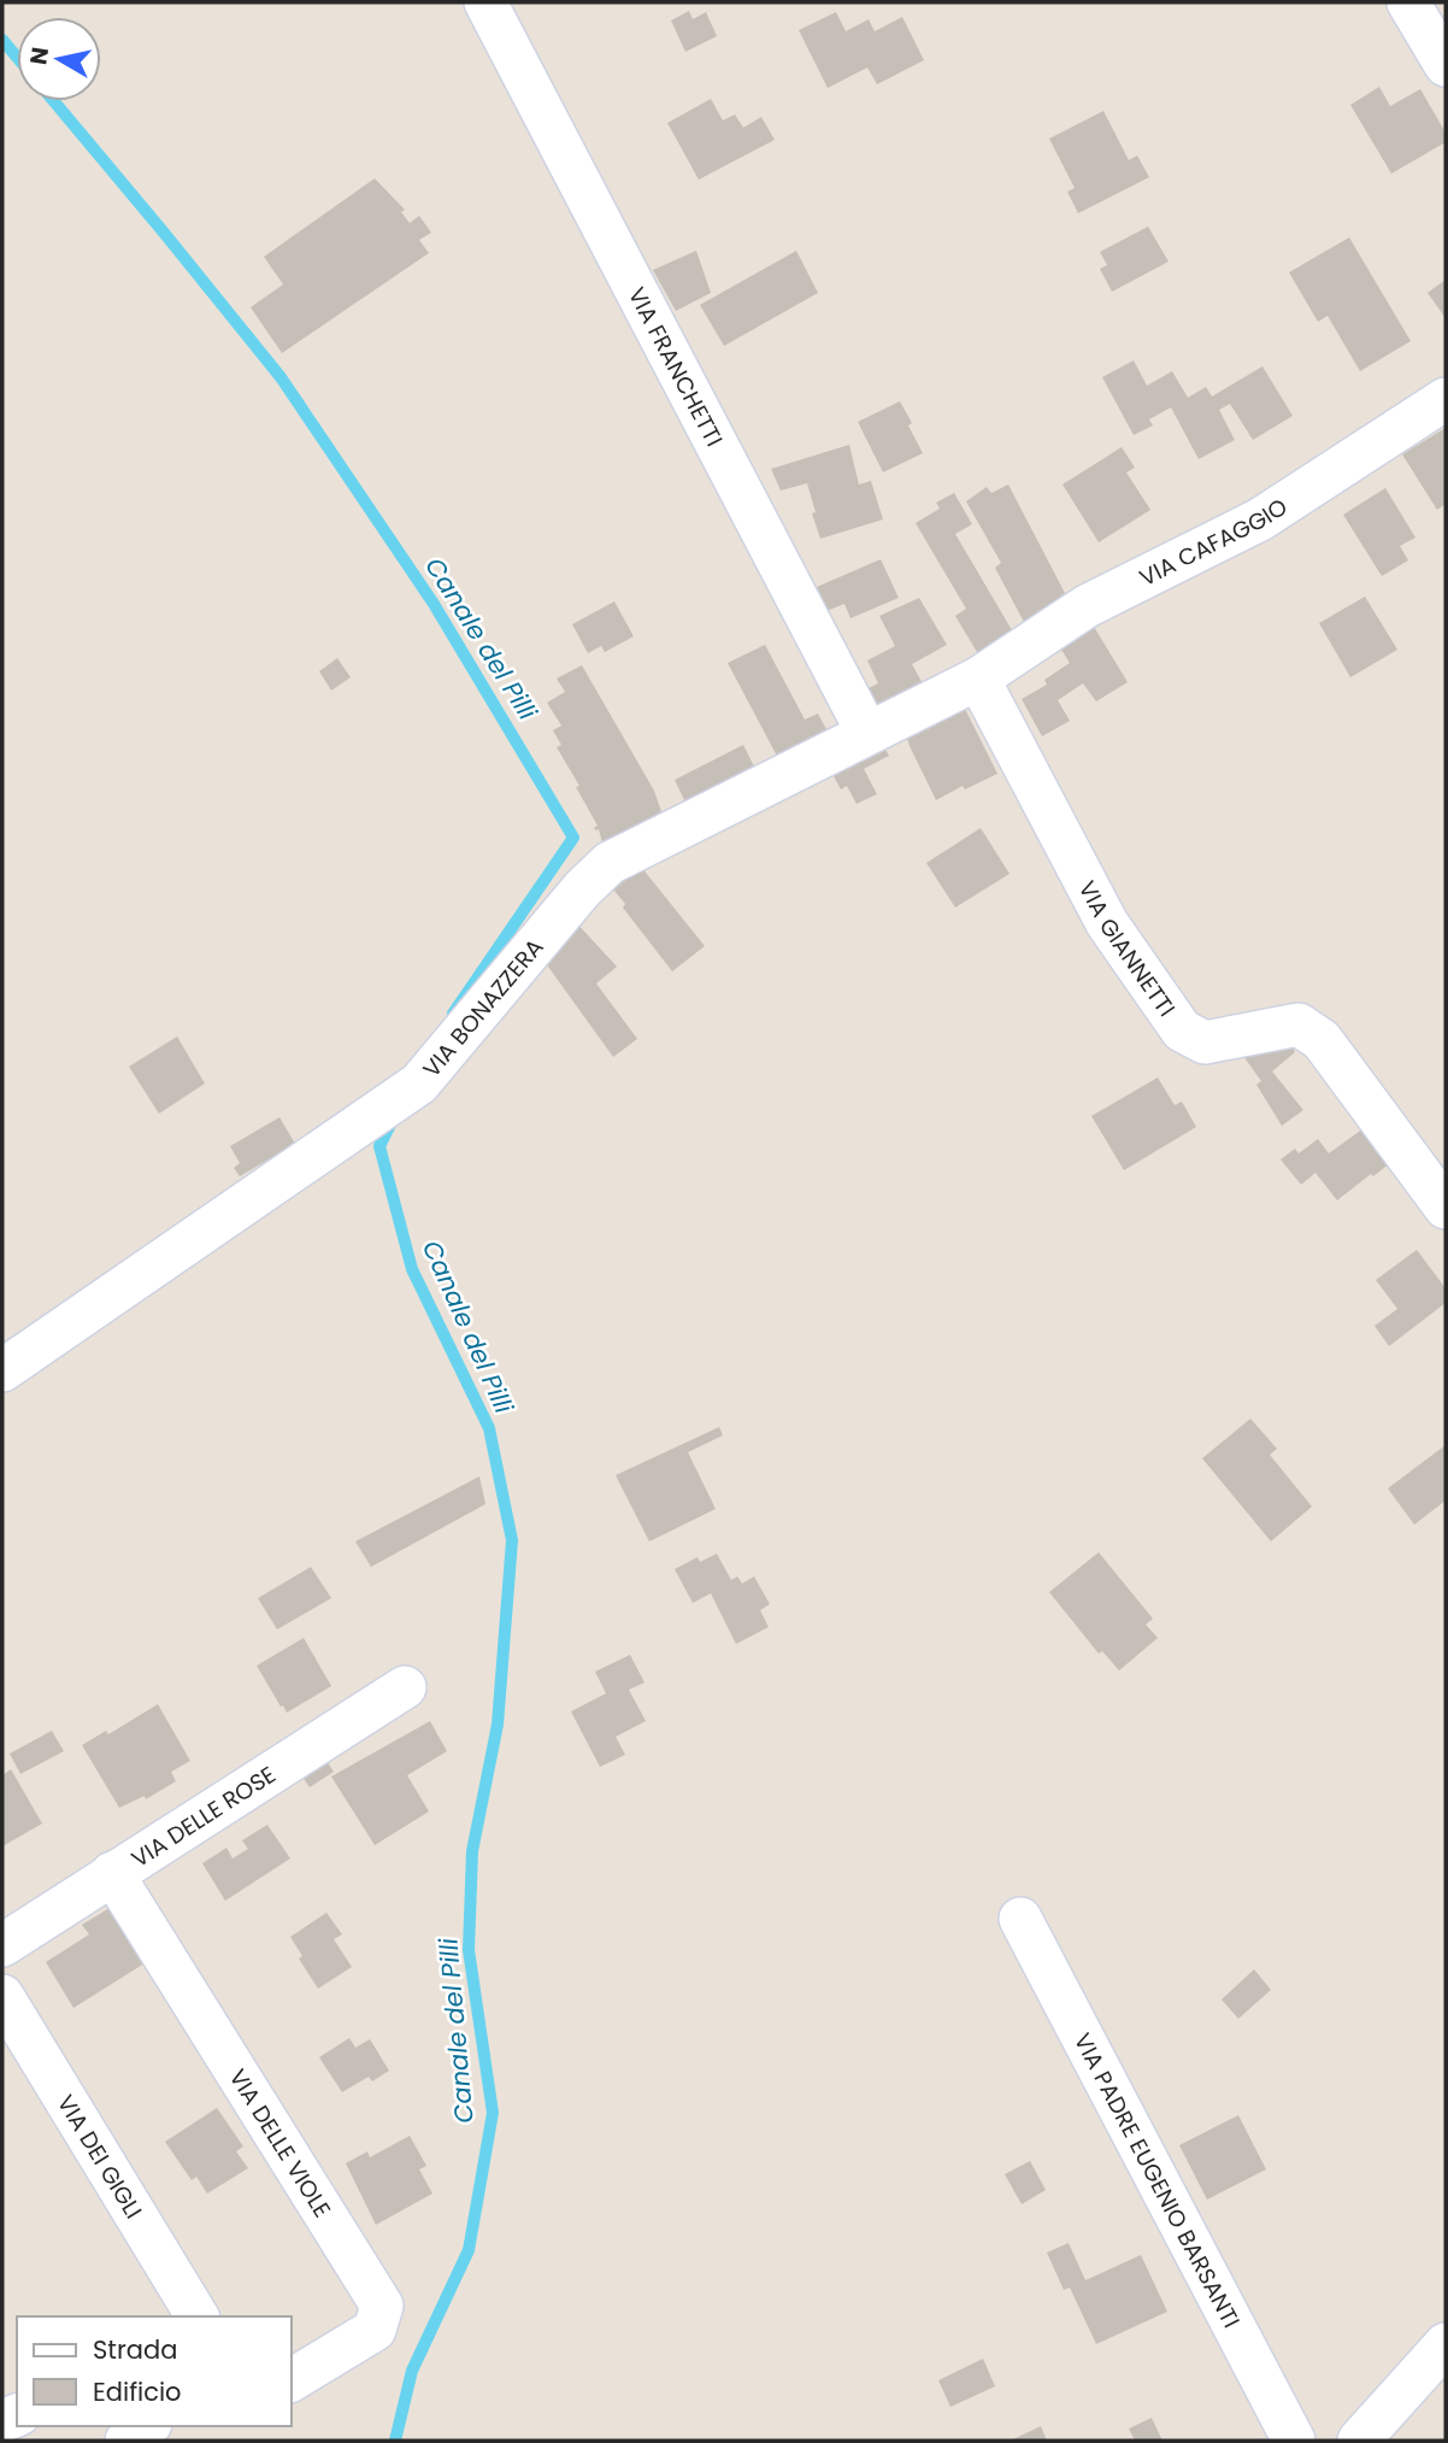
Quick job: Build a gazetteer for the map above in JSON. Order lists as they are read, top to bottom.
{
  "streets": {
    "street": [
      "VIA FRANCHETTI",
      "VIA CAFAGGIO",
      "VIA GIANNETTI",
      "VIA BONAZZERA",
      "VIA DELLE ROSE",
      "VIA DELLE VIOLE",
      "VIA DEI GIGLI",
      "VIA PADRE EUGENIO BARSANTI"
    ]
  },
  "crossings": [
    ["VIA FRANCHETTI", "VIA BONAZZERA"],
    ["VIA CAFAGGIO", "VIA GIANNETTI"],
    ["VIA CAFAGGIO", "VIA BONAZZERA"],
    ["VIA GIANNETTI", "VIA BONAZZERA"],
    ["VIA DELLE ROSE", "VIA DELLE VIOLE"]
  ],
  "water": ["Canale del Pilli"],
  "legend": ["Strada", "Edificio"],
  "north": "left"
}
